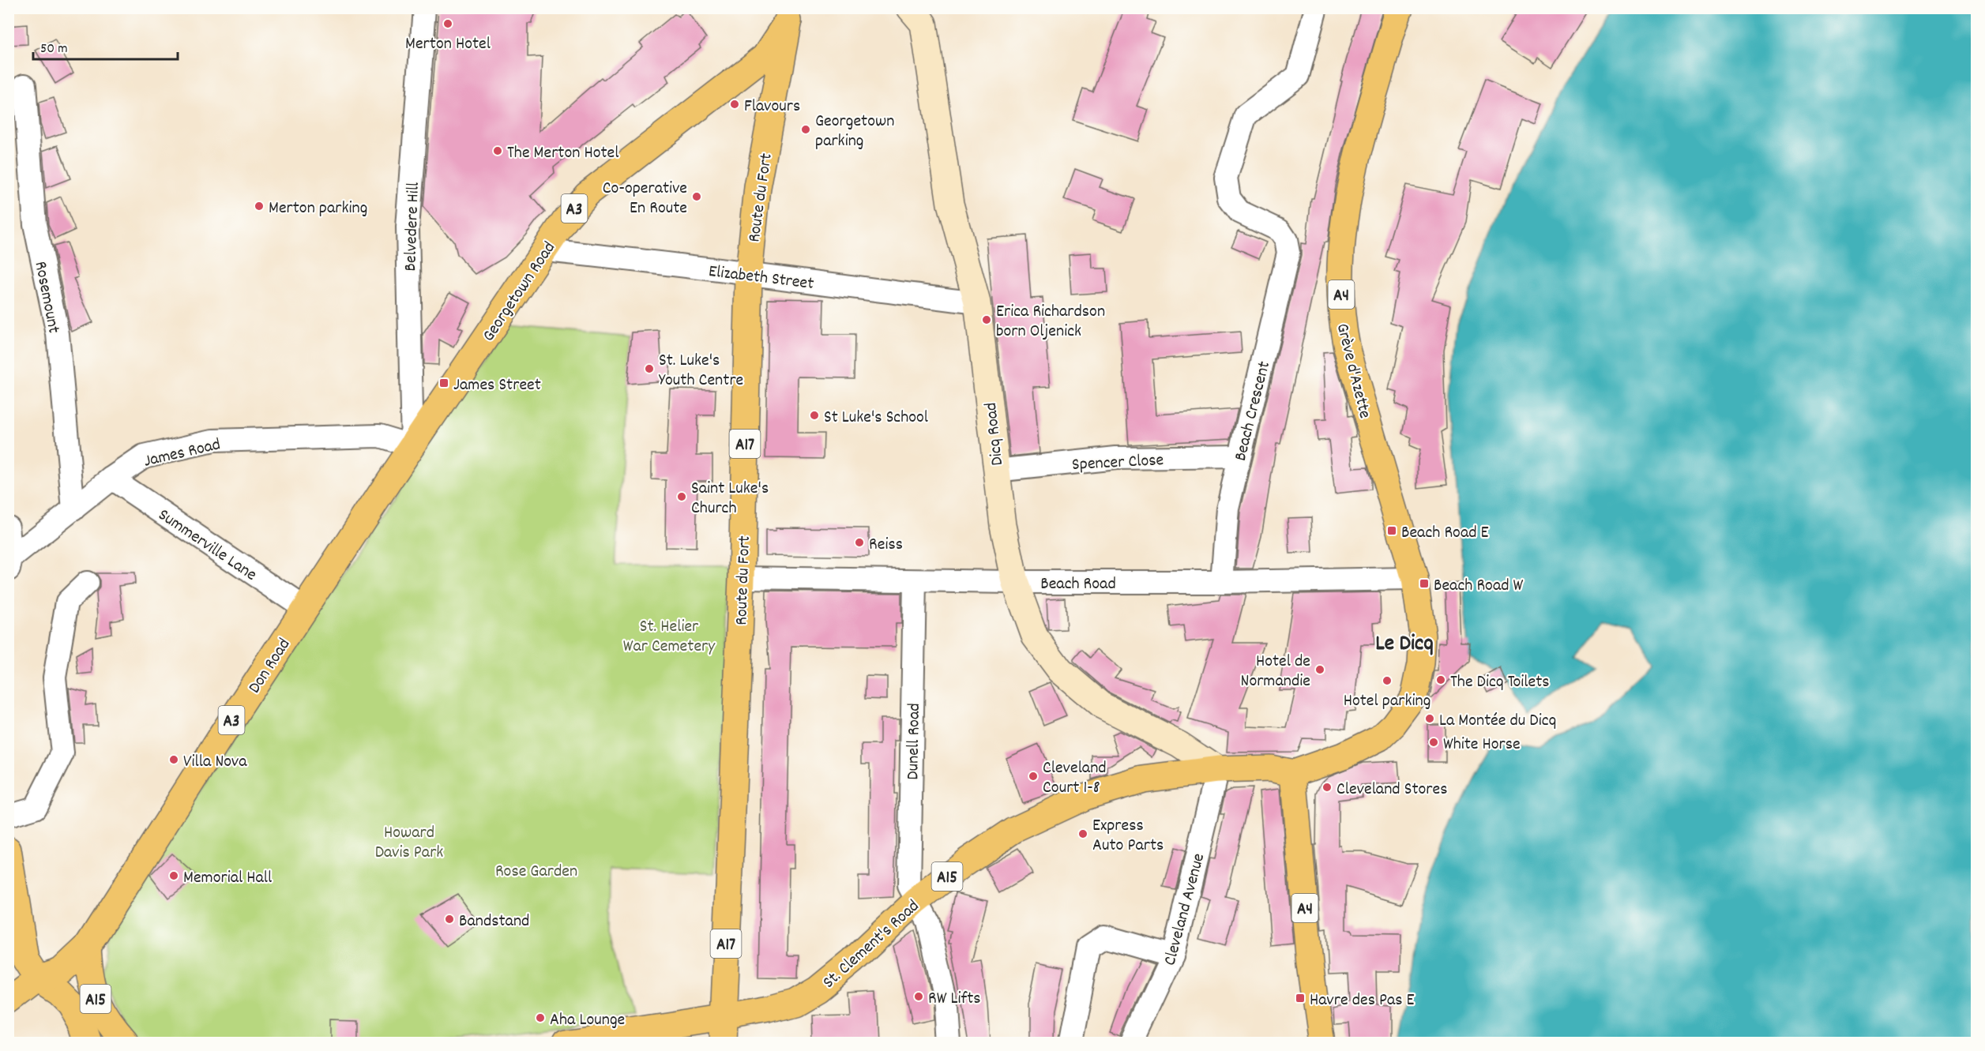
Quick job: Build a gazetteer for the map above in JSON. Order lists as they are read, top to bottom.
{
  "streets": {
    "main road": [
      "Route du Fort",
      "A3",
      "Georgetown Road",
      "A4",
      "Grève d'Azette",
      "Dicq Road",
      "A17",
      "Don Road",
      "A15",
      "St. Clement's Road"
    ],
    "street": [
      "Belvedere Hill",
      "Elizabeth Street",
      "Rosemount",
      "Beach Crescent",
      "James Road",
      "Spencer Close",
      "Summerville Lane",
      "Beach Road",
      "Dunell Road",
      "Cleveland Avenue"
    ]
  },
  "crossings": [
    ["Route du Fort", "Elizabeth Street"],
    ["Route du Fort", "Georgetown Road"],
    ["Route du Fort", "Beach Road"],
    ["Route du Fort", "St. Clement's Road"],
    ["Belvedere Hill", "Georgetown Road"],
    ["Belvedere Hill", "James Road"],
    ["Belvedere Hill", "Don Road"],
    ["Elizabeth Street", "Georgetown Road"],
    ["Elizabeth Street", "Dicq Road"],
    ["Georgetown Road", "James Road"],
    ["Georgetown Road", "Don Road"],
    ["A4", "Grève d'Azette"],
    ["A4", "St. Clement's Road"],
    ["Rosemount", "James Road"],
    ["Grève d'Azette", "Beach Road"],
    ["Grève d'Azette", "St. Clement's Road"],
    ["Beach Crescent", "Spencer Close"],
    ["Beach Crescent", "Beach Road"],
    ["Dicq Road", "Spencer Close"],
    ["Dicq Road", "Beach Road"],
    ["Dicq Road", "Cleveland Avenue"],
    ["Dicq Road", "St. Clement's Road"],
    ["James Road", "Summerville Lane"],
    ["James Road", "Don Road"],
    ["Summerville Lane", "Don Road"],
    ["Beach Road", "Dunell Road"],
    ["Don Road", "A15"],
    ["Dunell Road", "St. Clement's Road"],
    ["Cleveland Avenue", "St. Clement's Road"]
  ],
  "districts": ["Le Dicq"],
  "parks": ["St. Helier War Cemetery", "Howard Davis Park", "Rose Garden"],
  "places": {
    "other": [
      "Merton Hotel",
      "Flavours",
      "Georgetown parking",
      "The Merton Hotel",
      "Co-operative En Route",
      "Merton parking",
      "Erica Richardson born Oljenick",
      "St. Luke's Youth Centre",
      "St Luke's School",
      "Saint Luke's Church",
      "Reiss",
      "Hotel de Normandie",
      "The Dicq Toilets",
      "Hotel parking",
      "La Montée du Dicq",
      "White Horse",
      "Villa Nova",
      "Cleveland Court 1-8",
      "Cleveland Stores",
      "Express Auto Parts",
      "Memorial Hall",
      "Bandstand",
      "RW Lifts",
      "Aha Lounge"
    ],
    "transit": [
      "James Street",
      "Beach Road E",
      "Beach Road W",
      "Havre des Pas E"
    ]
  },
  "scale_bar": "50 m"
}
